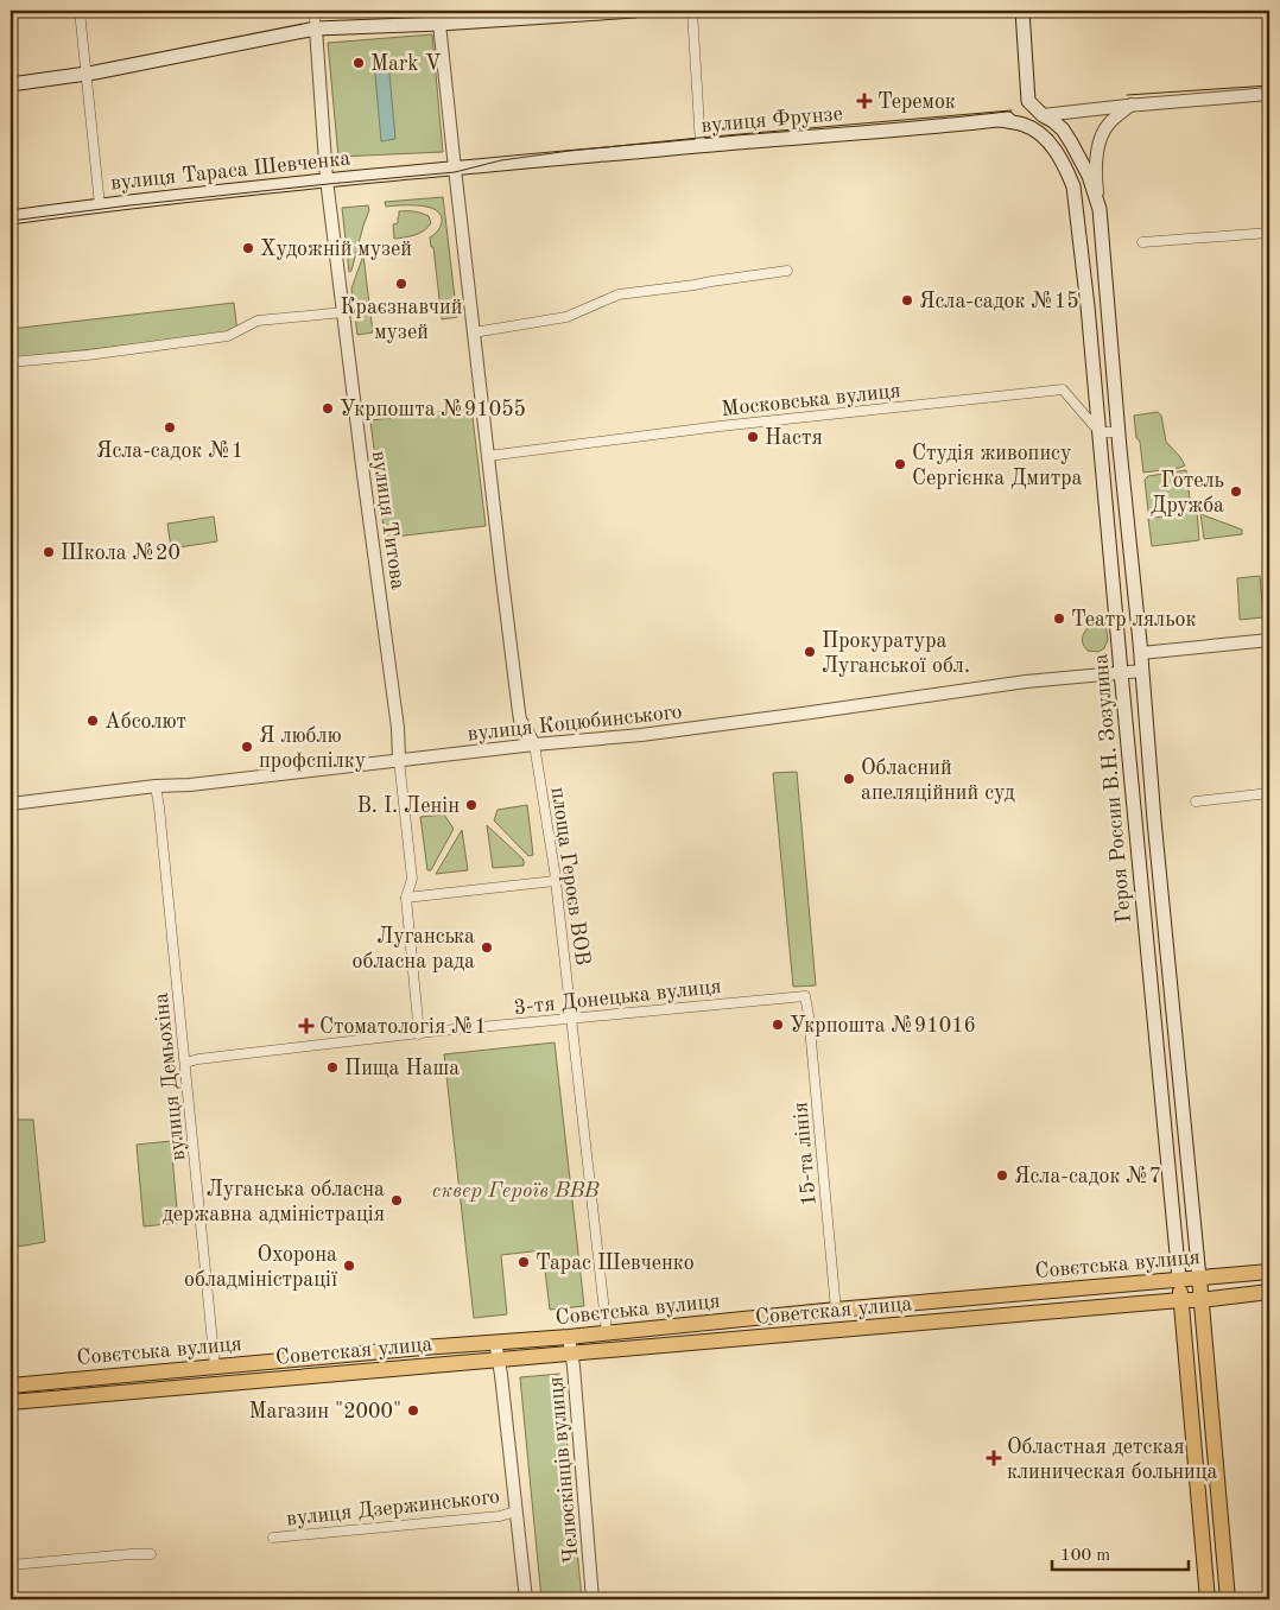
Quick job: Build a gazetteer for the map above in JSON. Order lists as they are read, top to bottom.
{
  "streets": {
    "main road": [
      "вулиця Фрунзе",
      "вулиця Тараса Шевченка",
      "Героя России В.Н. Зозулина",
      "Совєтська вулиця",
      "Советская улица"
    ],
    "street": [
      "Московська вулиця",
      "вулиця Титова",
      "вулиця Коцюбинського",
      "площа Героєв ВОВ",
      "3-тя Донецька вулиця",
      "вулиця Демьохіна",
      "15-та лінія",
      "Челюскінців вулиця",
      "вулиця Дзержинського"
    ]
  },
  "crossings": [
    ["вулиця Фрунзе", "вулиця Тараса Шевченка"],
    ["вулиця Фрунзе", "Героя России В.Н. Зозулина"],
    ["вулиця Тараса Шевченка", "вулиця Титова"],
    ["Московська вулиця", "Героя России В.Н. Зозулина"],
    ["вулиця Титова", "вулиця Коцюбинського"],
    ["вулиця Коцюбинського", "Героя России В.Н. Зозулина"],
    ["вулиця Коцюбинського", "площа Героєв ВОВ"],
    ["вулиця Коцюбинського", "вулиця Демьохіна"],
    ["Героя России В.Н. Зозулина", "Совєтська вулиця"],
    ["площа Героєв ВОВ", "3-тя Донецька вулиця"],
    ["площа Героєв ВОВ", "Совєтська вулиця"],
    ["3-тя Донецька вулиця", "вулиця Демьохіна"],
    ["3-тя Донецька вулиця", "15-та лінія"],
    ["вулиця Демьохіна", "Совєтська вулиця"],
    ["15-та лінія", "Совєтська вулиця"],
    ["Совєтська вулиця", "Челюскінців вулиця"],
    ["Советская улица", "Челюскінців вулиця"]
  ],
  "parks": ["сквер Героїв ВВВ"],
  "places": {
    "other": [
      "Mark V",
      "Художній музей",
      "Краєзнавчий музей",
      "Ясла-садок №15",
      "Укрпошта №91055",
      "Ясла-садок №1",
      "Настя",
      "Студія живопису Сергієнка Дмитра",
      "Готель Дружба",
      "Школа №20",
      "Театр ляльок",
      "Прокуратура Луганської обл.",
      "Абсолют",
      "Я люблю профспілку",
      "Обласний апеляційний суд",
      "В. І. Ленін",
      "Луганська обласна рада",
      "Укрпошта №91016",
      "Пища Наша",
      "Ясла-садок №7",
      "Луганська обласна державна адміністрація",
      "Тарас Шевченко",
      "Охорона обладміністрації",
      "Магазин \"2000\""
    ],
    "health": ["Теремок", "Стоматологія №1", "Областная детская клиническая больница"]
  },
  "scale_bar": "100 m"
}
